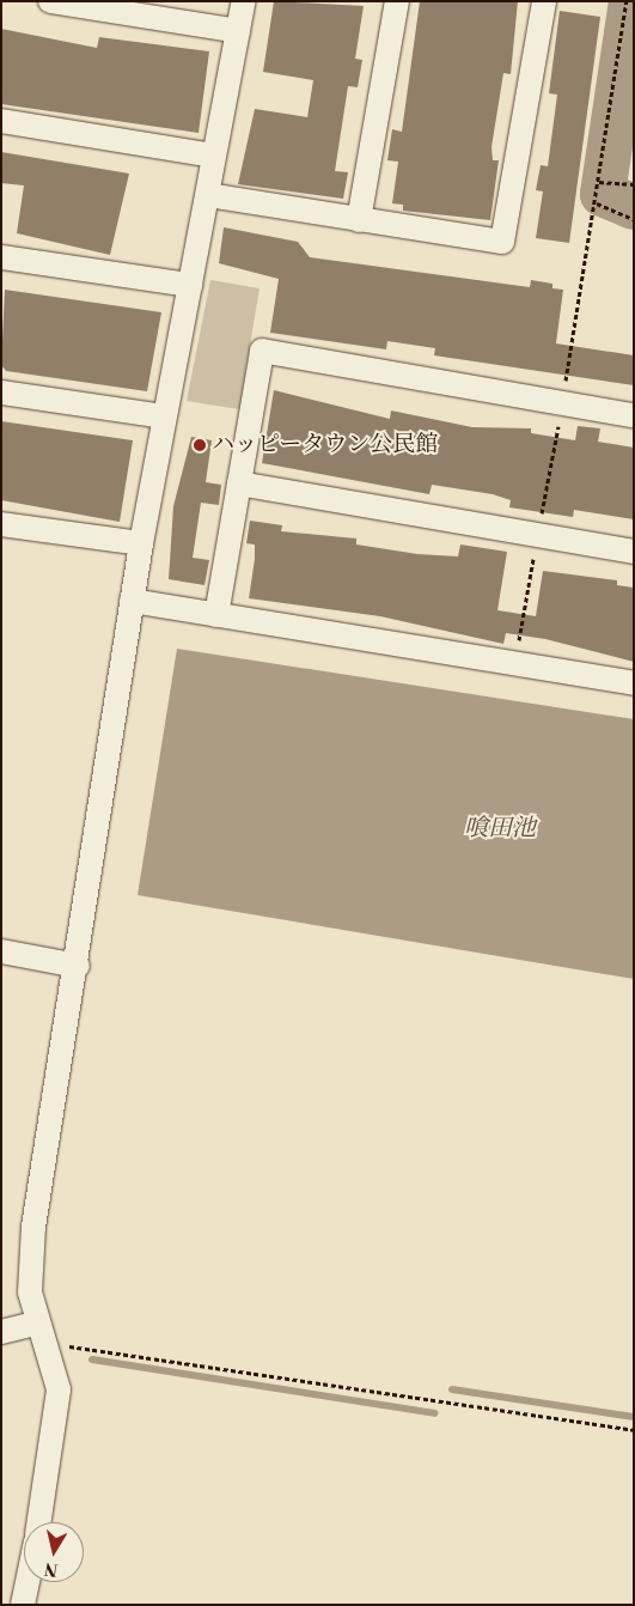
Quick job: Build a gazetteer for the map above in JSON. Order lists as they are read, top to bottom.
{
  "water": ["喰田池"],
  "places": ["ハッピータウン公民館"],
  "north": "bottom"
}
